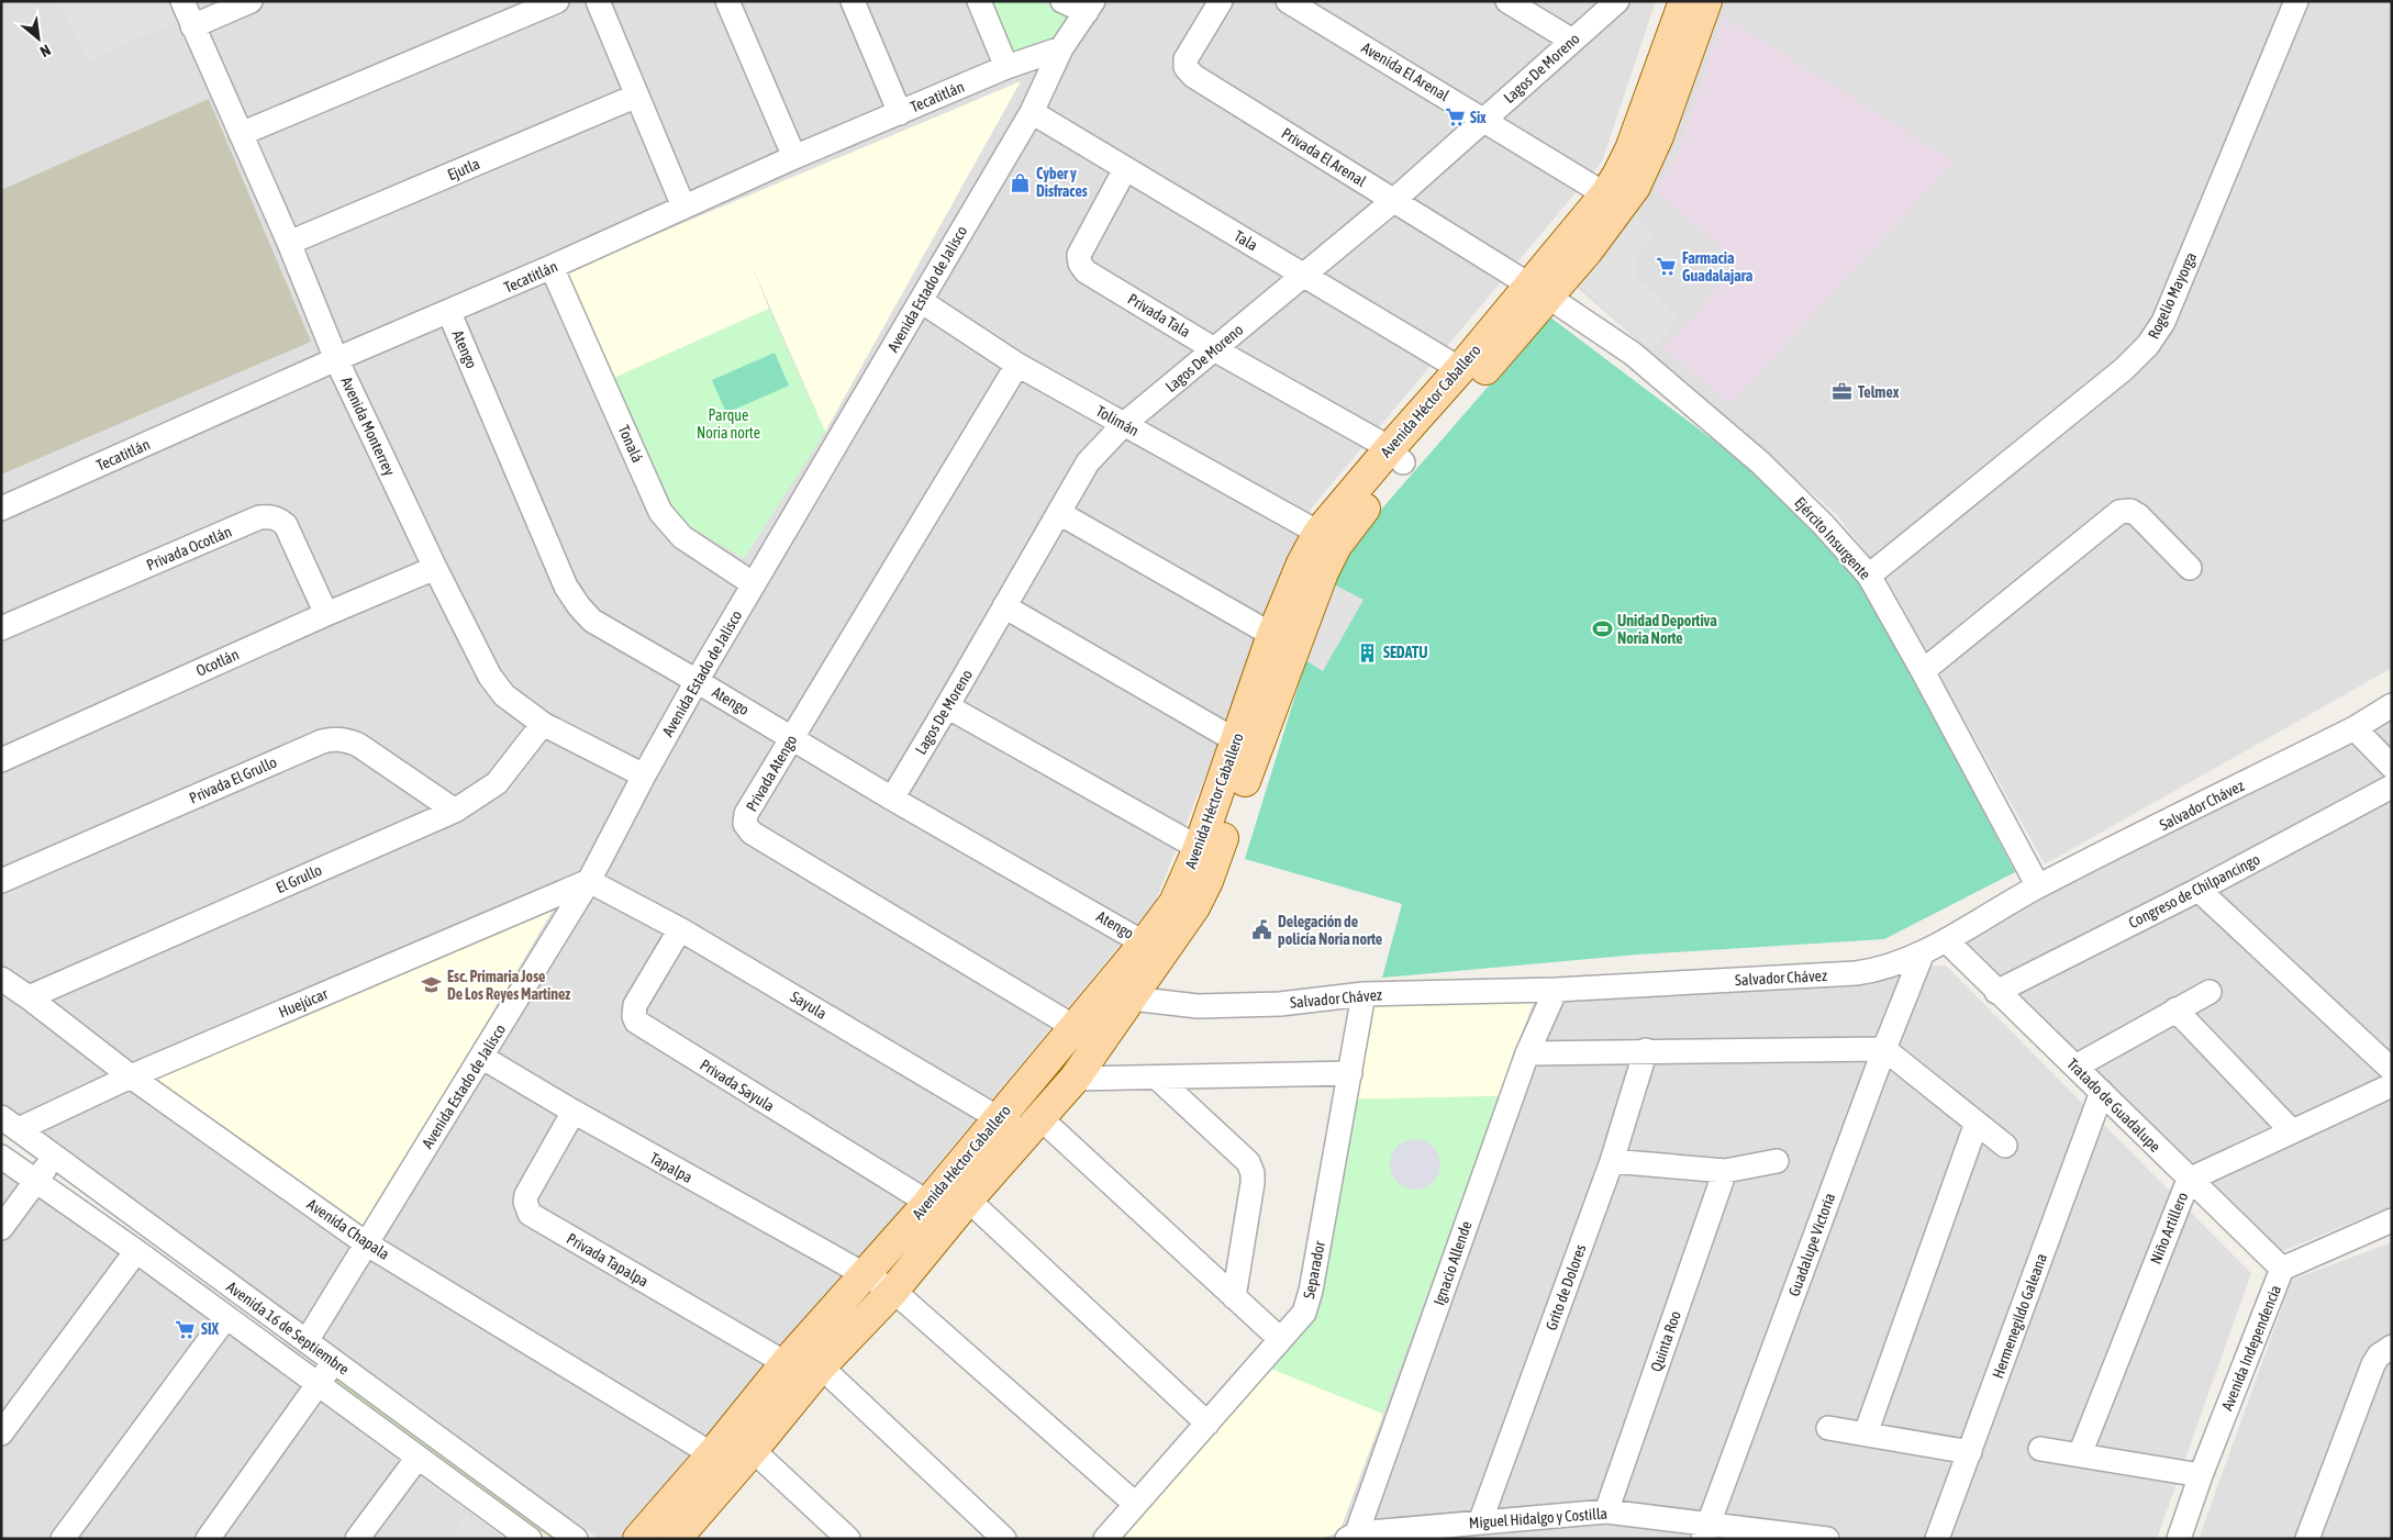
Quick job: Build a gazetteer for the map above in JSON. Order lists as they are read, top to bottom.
{
  "streets": {
    "main road": ["Avenida Héctor Caballero"],
    "street": [
      "Lagos De Moreno",
      "Avenida El Arenal",
      "Tecatitlán",
      "Privada El Arenal",
      "Ejutla",
      "Tala",
      "Avenida Estado de Jalisco",
      "Rogelio Mayorga",
      "Privada Tala",
      "Atengo",
      "Tolimán",
      "Avenida Monterrey",
      "Tonalá",
      "Ejército Insurgente",
      "Privada Ocotlán",
      "Ocotlán",
      "Privada Atengo",
      "Privada El Grullo",
      "Salvador Chávez",
      "El Grullo",
      "Congreso de Chilpancingo",
      "Huejúcar",
      "Sayula",
      "Privada Sayula",
      "Tratado de Guadalupe",
      "Tapalpa",
      "Niño Artillero",
      "Avenida Chapala",
      "Guadalupe Victoria",
      "Privada Tapalpa",
      "Ignacio Allende",
      "Separador",
      "Grito de Dolores",
      "Hermenegildo Galeana",
      "Avenida 16 de Septiembre",
      "Quinta Roo",
      "Avenida Independencia",
      "Miguel Hidalgo y Costilla"
    ]
  },
  "crossings": [
    ["Lagos De Moreno", "Avenida El Arenal"],
    ["Lagos De Moreno", "Privada El Arenal"],
    ["Lagos De Moreno", "Tala"],
    ["Lagos De Moreno", "Privada Tala"],
    ["Lagos De Moreno", "Atengo"],
    ["Lagos De Moreno", "Tolimán"],
    ["Avenida El Arenal", "Avenida Héctor Caballero"],
    ["Tecatitlán", "Avenida Estado de Jalisco"],
    ["Tecatitlán", "Atengo"],
    ["Tecatitlán", "Avenida Monterrey"],
    ["Tecatitlán", "Tonalá"],
    ["Privada El Arenal", "Avenida Héctor Caballero"],
    ["Privada El Arenal", "Ejército Insurgente"],
    ["Ejutla", "Avenida Monterrey"],
    ["Tala", "Avenida Estado de Jalisco"],
    ["Tala", "Privada Tala"],
    ["Tala", "Avenida Héctor Caballero"],
    ["Avenida Estado de Jalisco", "Atengo"],
    ["Avenida Estado de Jalisco", "Tolimán"],
    ["Avenida Estado de Jalisco", "Avenida Monterrey"],
    ["Avenida Estado de Jalisco", "Tonalá"],
    ["Avenida Estado de Jalisco", "Huejúcar"],
    ["Avenida Estado de Jalisco", "Sayula"],
    ["Avenida Estado de Jalisco", "Tapalpa"],
    ["Avenida Estado de Jalisco", "Avenida Chapala"],
    ["Avenida Estado de Jalisco", "Avenida 16 de Septiembre"],
    ["Rogelio Mayorga", "Ejército Insurgente"],
    ["Privada Tala", "Avenida Héctor Caballero"],
    ["Atengo", "Avenida Héctor Caballero"],
    ["Atengo", "Privada Atengo"],
    ["Avenida Héctor Caballero", "Tolimán"],
    ["Avenida Héctor Caballero", "Ejército Insurgente"],
    ["Avenida Héctor Caballero", "Privada Atengo"],
    ["Avenida Héctor Caballero", "Salvador Chávez"],
    ["Avenida Héctor Caballero", "Sayula"],
    ["Avenida Héctor Caballero", "Privada Sayula"],
    ["Avenida Héctor Caballero", "Tapalpa"],
    ["Avenida Héctor Caballero", "Avenida Chapala"],
    ["Avenida Héctor Caballero", "Privada Tapalpa"],
    ["Tolimán", "Privada Atengo"],
    ["Avenida Monterrey", "Ocotlán"],
    ["Avenida Monterrey", "El Grullo"],
    ["Ejército Insurgente", "Salvador Chávez"],
    ["Privada Ocotlán", "Ocotlán"],
    ["Privada El Grullo", "El Grullo"],
    ["Salvador Chávez", "Tratado de Guadalupe"],
    ["Salvador Chávez", "Guadalupe Victoria"],
    ["Salvador Chávez", "Ignacio Allende"],
    ["Salvador Chávez", "Separador"],
    ["El Grullo", "Avenida Chapala"],
    ["Congreso de Chilpancingo", "Tratado de Guadalupe"],
    ["Huejúcar", "Sayula"],
    ["Huejúcar", "Avenida Chapala"],
    ["Huejúcar", "Avenida 16 de Septiembre"],
    ["Sayula", "Privada Sayula"],
    ["Sayula", "Separador"],
    ["Tratado de Guadalupe", "Niño Artillero"],
    ["Tratado de Guadalupe", "Hermenegildo Galeana"],
    ["Tratado de Guadalupe", "Avenida Independencia"],
    ["Tapalpa", "Privada Tapalpa"],
    ["Tapalpa", "Separador"],
    ["Guadalupe Victoria", "Miguel Hidalgo y Costilla"],
    ["Ignacio Allende", "Miguel Hidalgo y Costilla"],
    ["Grito de Dolores", "Miguel Hidalgo y Costilla"],
    ["Quinta Roo", "Miguel Hidalgo y Costilla"]
  ],
  "parks": ["Parque Noria norte"],
  "places": {
    "supermarket": ["Six", "Farmacia Guadalajara", "SIX"],
    "shop": ["Cyber y Disfraces"],
    "office": ["Telmex"],
    "sports": ["Unidad Deportiva Noria Norte"],
    "building": ["SEDATU"],
    "public building": ["Delegación de policía Noria norte"],
    "school or university": ["Esc. Primaria Jose De Los Reyes Martinez"]
  },
  "north": "bottom right"
}
